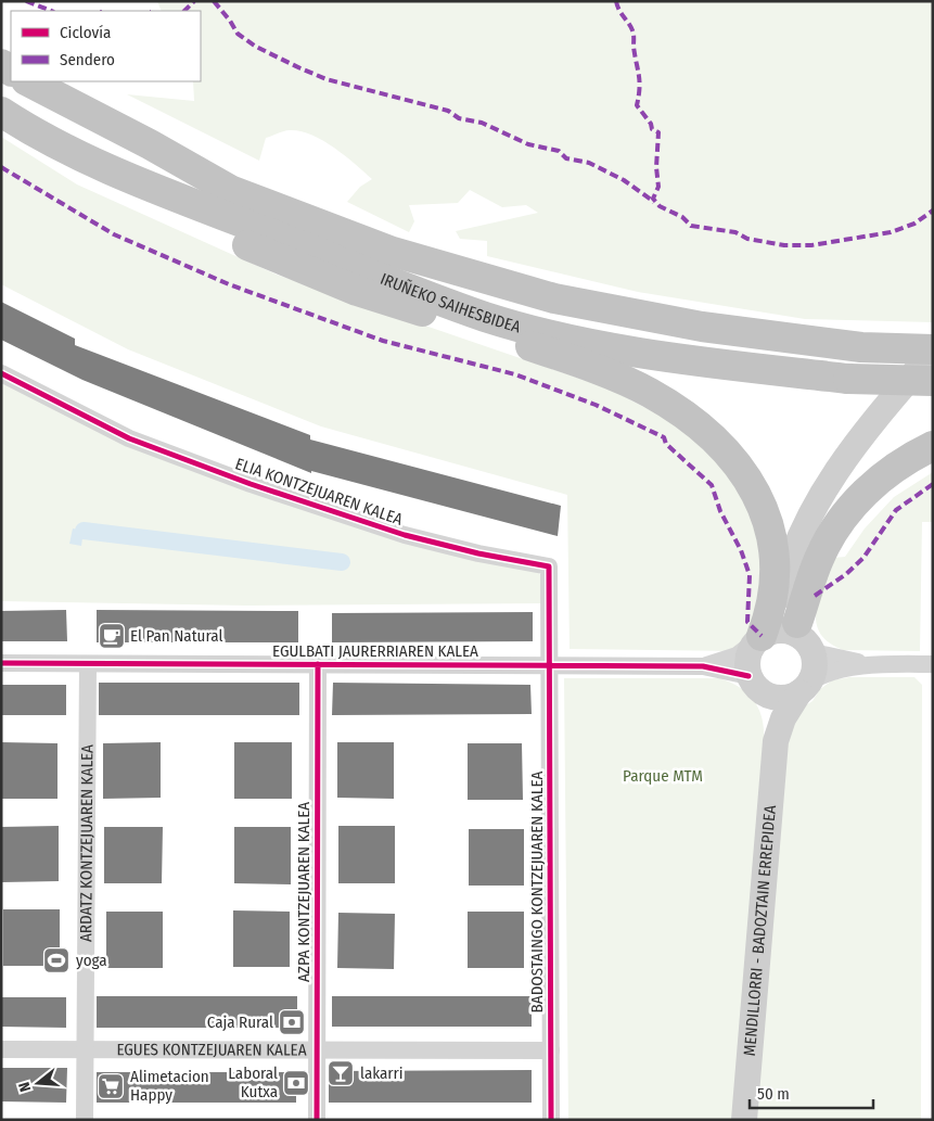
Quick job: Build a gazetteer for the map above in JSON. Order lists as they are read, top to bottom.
{
  "streets": {
    "highway": ["IRUÑEKO SAIHESBIDEA"],
    "street": [
      "ELIA KONTZEJUAREN KALEA",
      "EGULBATI JAURERRIAREN KALEA",
      "ARDATZ KONTZEJUAREN KALEA",
      "AZPA KONTZEJUAREN KALEA",
      "BADOSTAINGO KONTZEJUAREN KALEA",
      "MENDILLORRI - BADOZTAIN ERREPIDEA",
      "EGUES KONTZEJUAREN KALEA"
    ]
  },
  "crossings": [
    ["ELIA KONTZEJUAREN KALEA", "EGULBATI JAURERRIAREN KALEA"],
    ["ELIA KONTZEJUAREN KALEA", "BADOSTAINGO KONTZEJUAREN KALEA"],
    ["EGULBATI JAURERRIAREN KALEA", "ARDATZ KONTZEJUAREN KALEA"],
    ["EGULBATI JAURERRIAREN KALEA", "AZPA KONTZEJUAREN KALEA"],
    ["EGULBATI JAURERRIAREN KALEA", "BADOSTAINGO KONTZEJUAREN KALEA"],
    ["EGULBATI JAURERRIAREN KALEA", "MENDILLORRI - BADOZTAIN ERREPIDEA"],
    ["ARDATZ KONTZEJUAREN KALEA", "EGUES KONTZEJUAREN KALEA"],
    ["AZPA KONTZEJUAREN KALEA", "EGUES KONTZEJUAREN KALEA"],
    ["BADOSTAINGO KONTZEJUAREN KALEA", "EGUES KONTZEJUAREN KALEA"]
  ],
  "parks": ["Parque MTM"],
  "places": {
    "cafe": ["El Pan Natural"],
    "sports": ["yoga"],
    "bank": ["Caja Rural", "Laboral Kutxa"],
    "bar": ["lakarri"],
    "supermarket": ["Alimetacion Happy"]
  },
  "legend": ["Ciclovía", "Sendero"],
  "scale_bar": "50 m",
  "north": "left"
}
